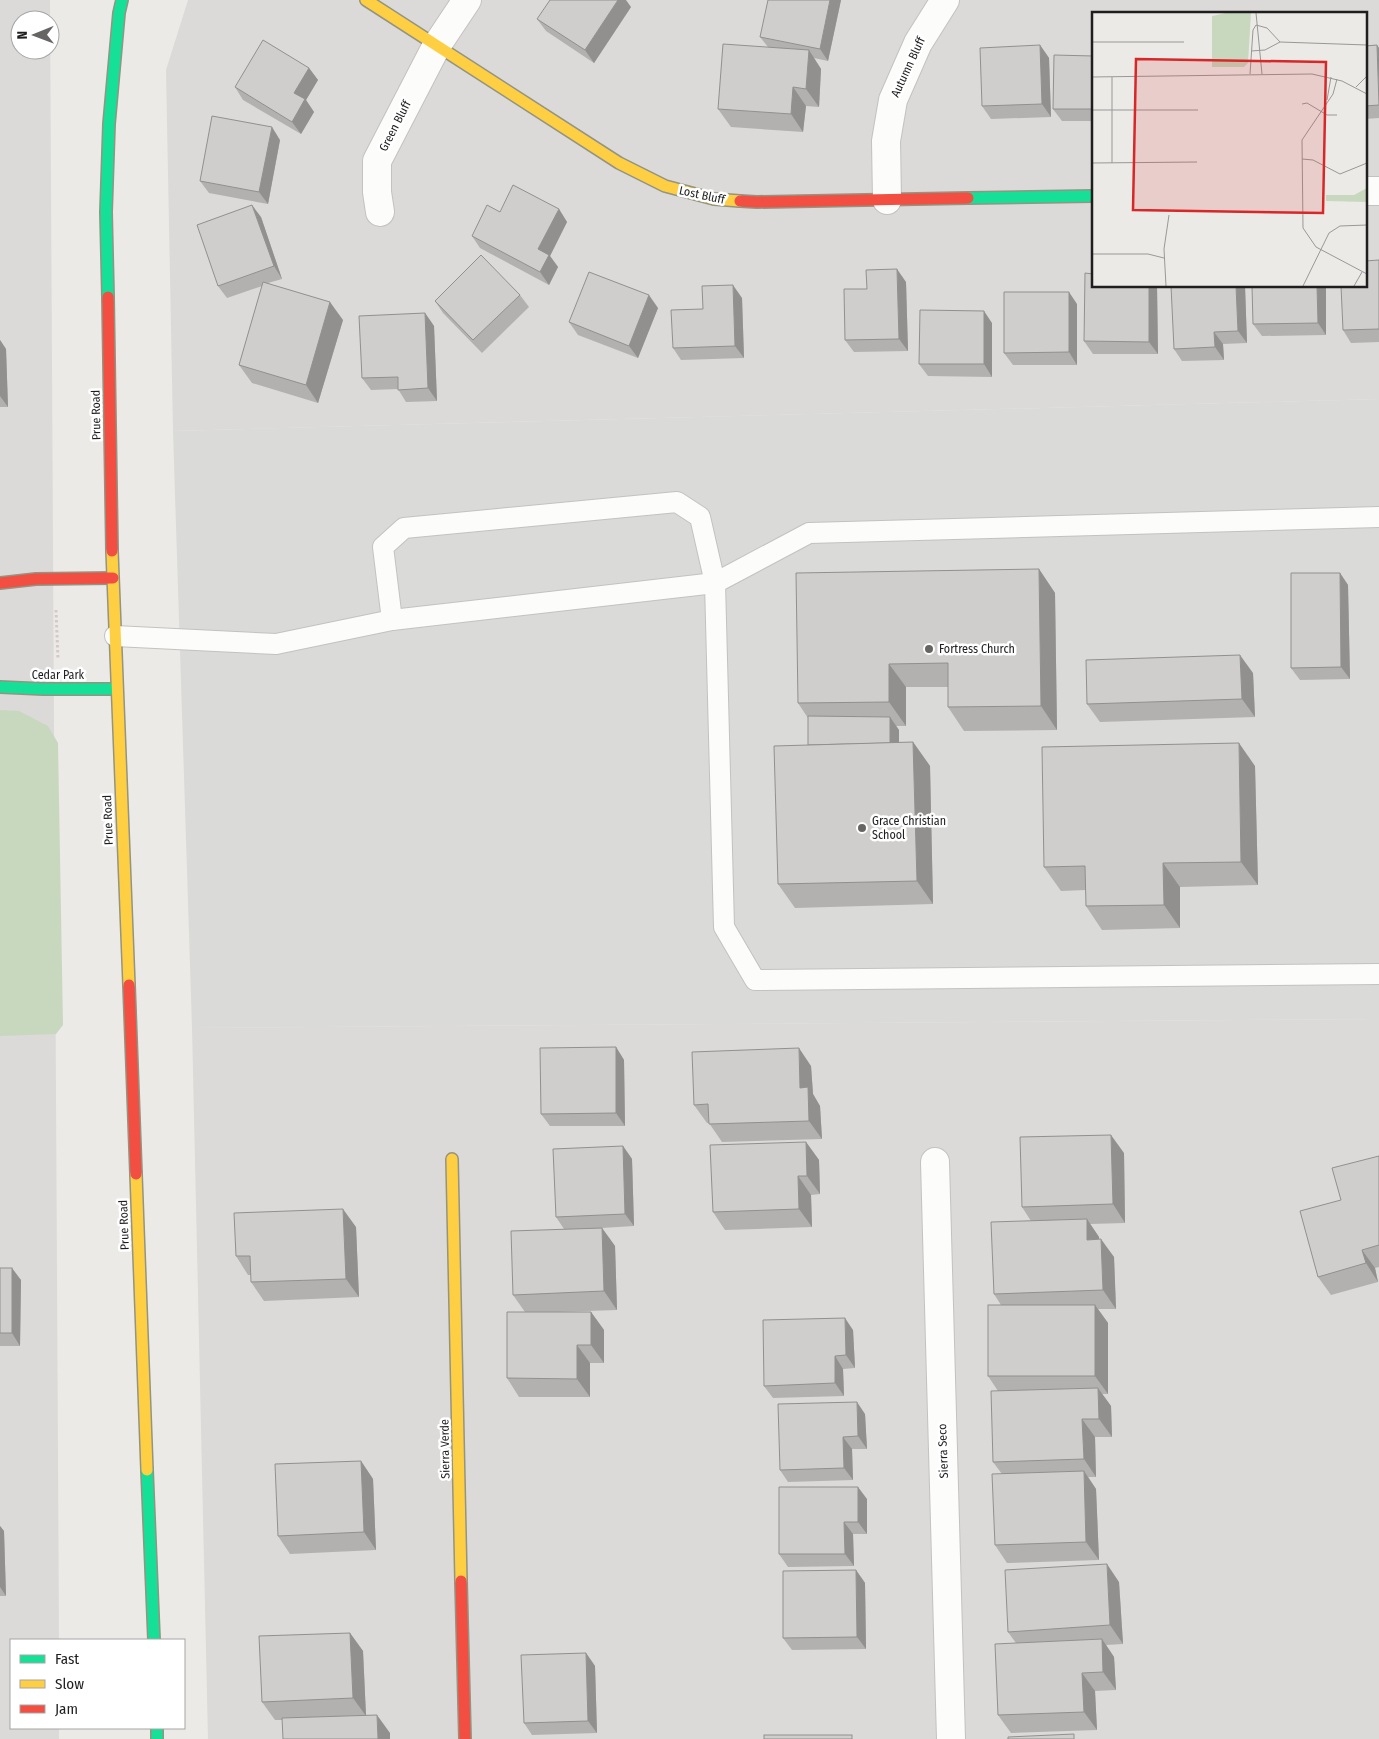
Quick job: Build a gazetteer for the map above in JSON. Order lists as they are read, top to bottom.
{
  "streets": {
    "main road": [
      "Lost Bluff",
      "Prue Road",
      "Cedar Park",
      "Sierra Verde"
    ],
    "street": ["Autumn Bluff", "Green Bluff", "Sierra Seco"]
  },
  "crossings": [
    ["Autumn Bluff", "Lost Bluff"],
    ["Green Bluff", "Lost Bluff"],
    ["Prue Road", "Cedar Park"]
  ],
  "places": ["Fortress Church", "Grace Christian School"],
  "legend": ["Fast", "Slow", "Jam"],
  "north": "left"
}
